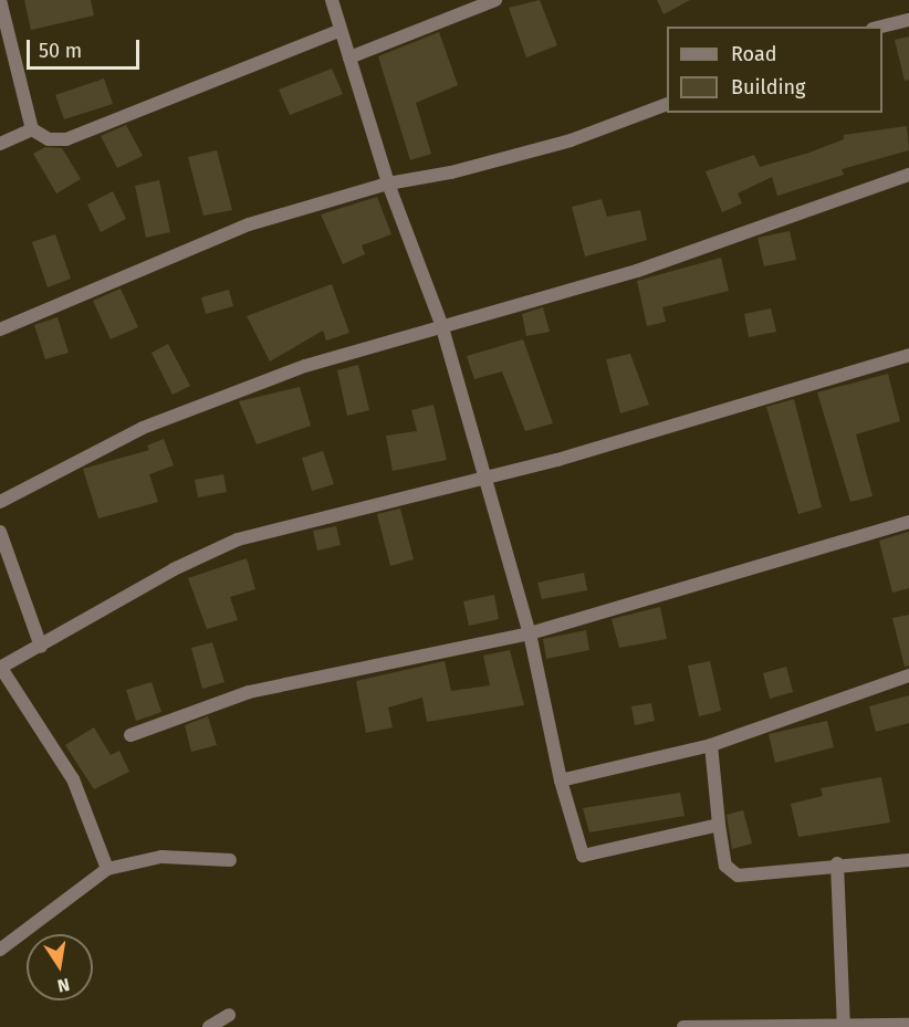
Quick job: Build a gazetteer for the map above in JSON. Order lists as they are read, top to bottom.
{
  "legend": ["Road", "Building"],
  "scale_bar": "50 m",
  "north": "bottom"
}
